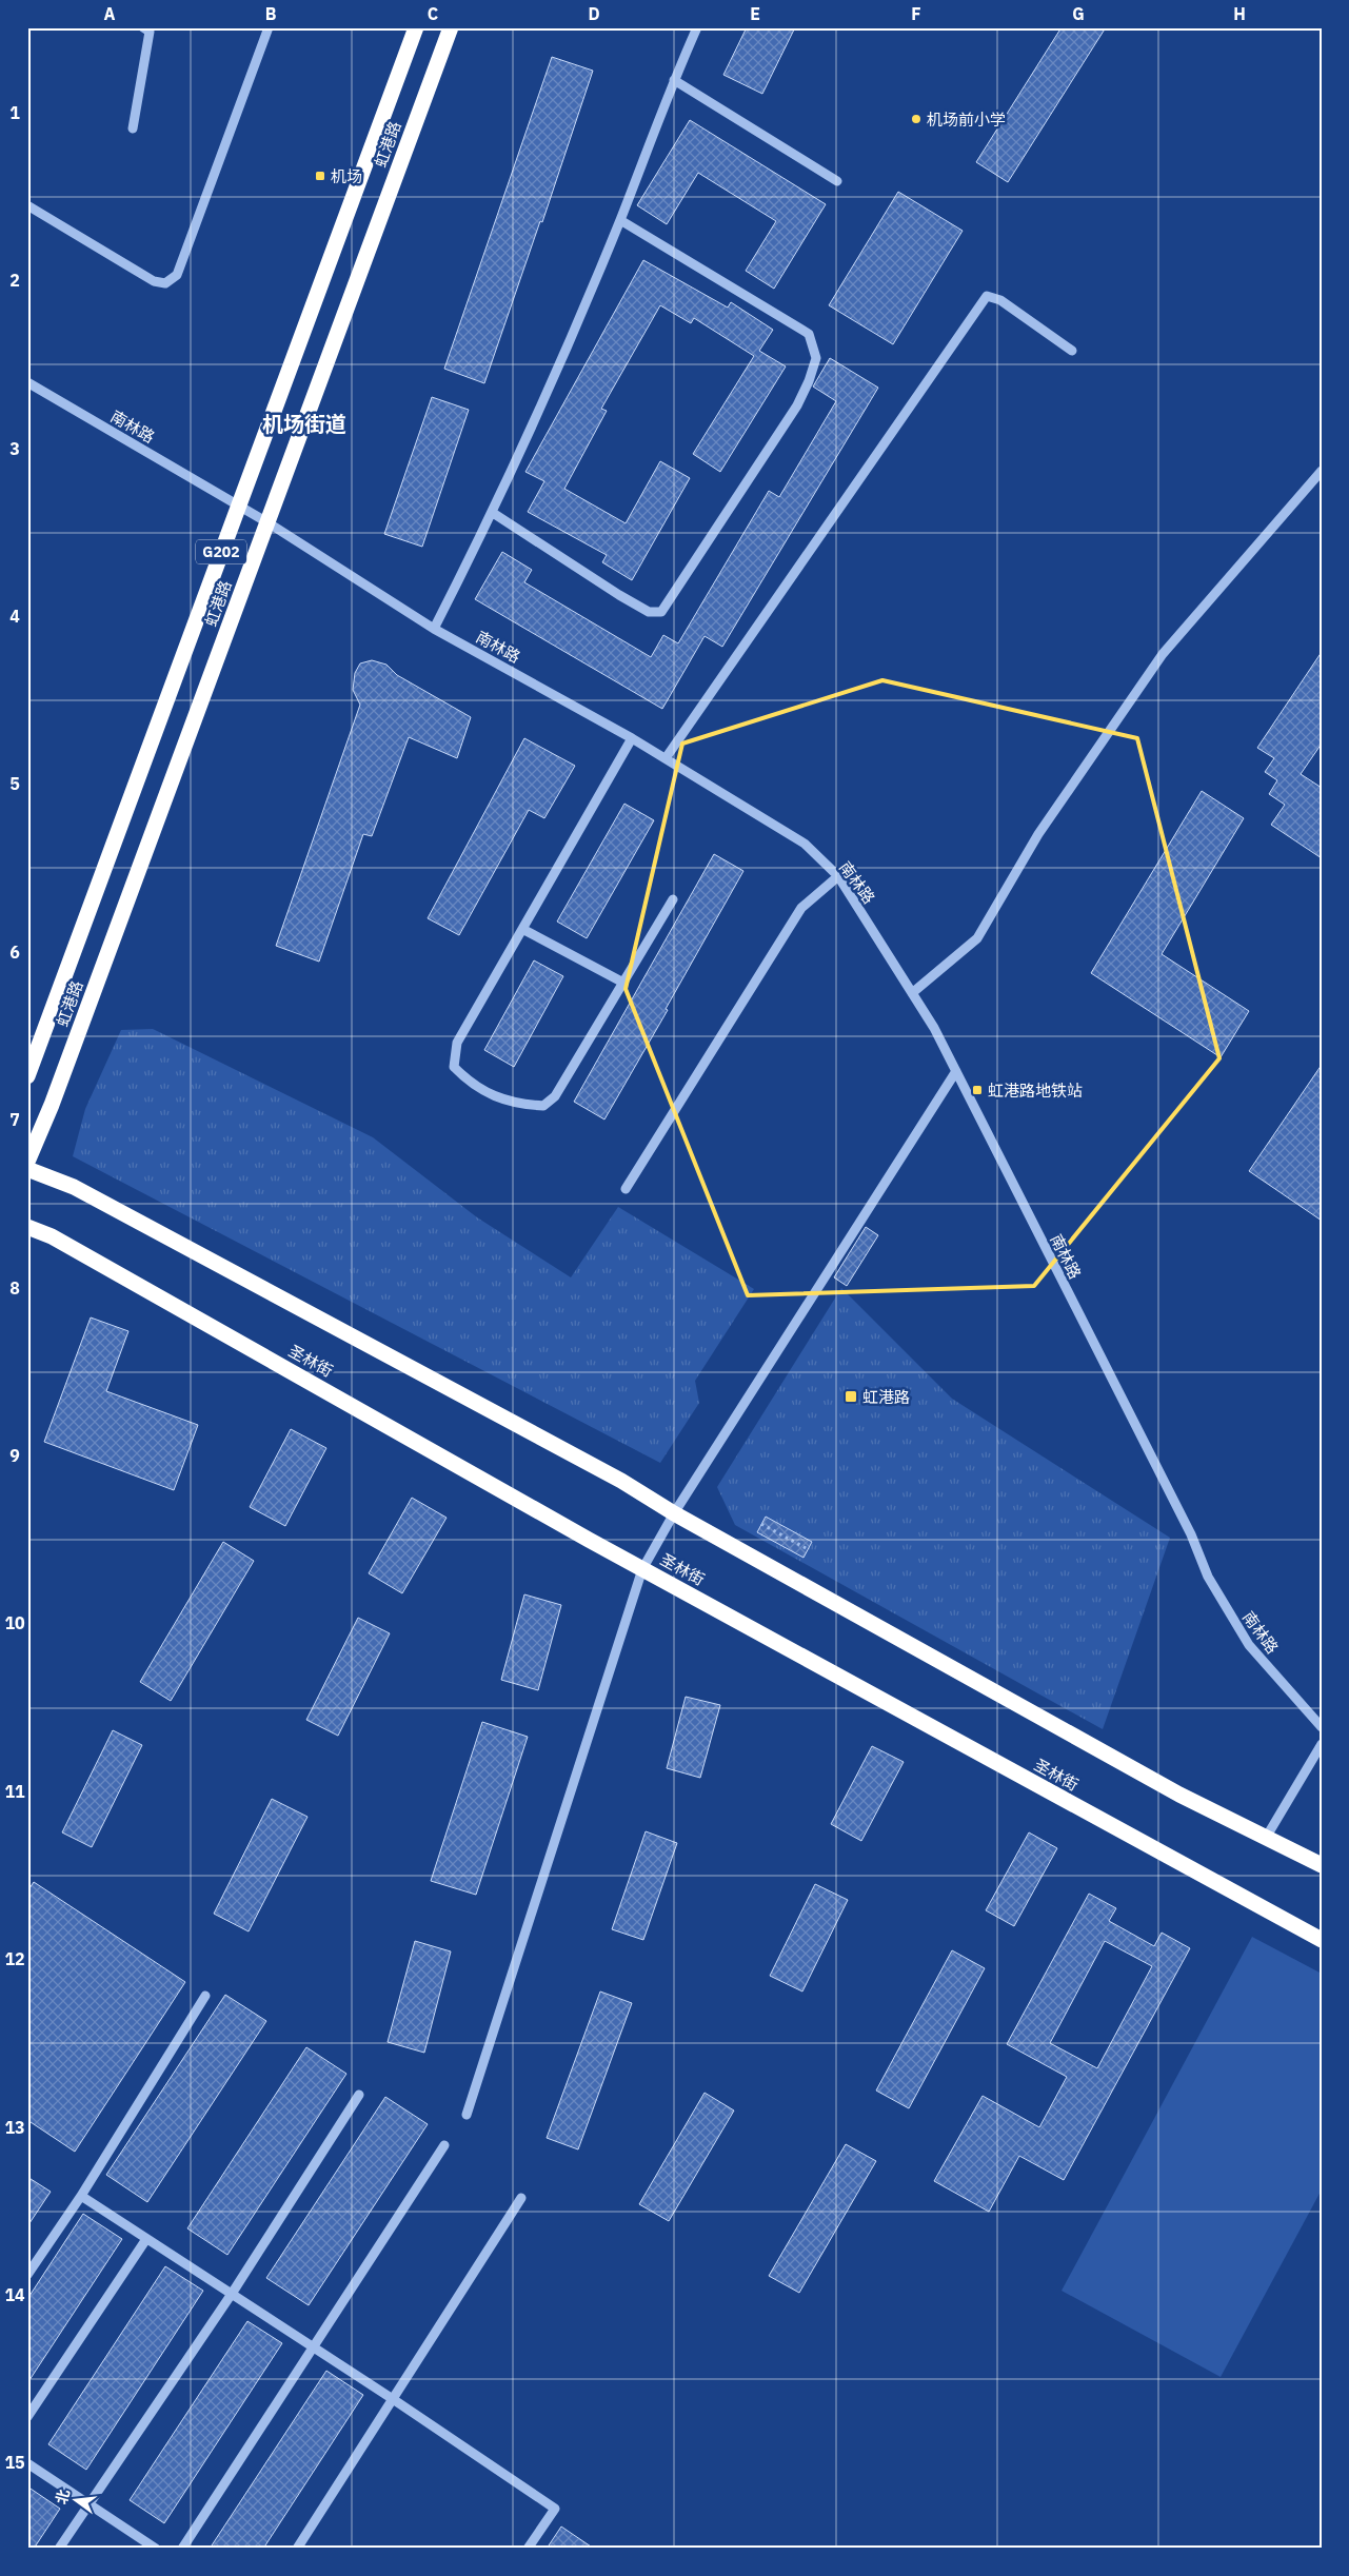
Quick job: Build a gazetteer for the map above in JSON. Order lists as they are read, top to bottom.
{
  "streets": {
    "highway": ["虹港路", "G202", "圣林街"],
    "street": ["南林路"]
  },
  "crossings": [
    ["虹港路", "南林路"]
  ],
  "districts": ["机场街道"],
  "places": {
    "other": ["机场前小学"],
    "transit": ["机场", "虹港路地铁站", "虹港路"]
  },
  "north": "left",
  "grid": {
    "columns": [
      "A",
      "B",
      "C",
      "D",
      "E",
      "F",
      "G",
      "H"
    ],
    "rows": [
      "1",
      "2",
      "3",
      "4",
      "5",
      "6",
      "7",
      "8",
      "9",
      "10",
      "11",
      "12",
      "13",
      "14",
      "15"
    ]
  }
}
